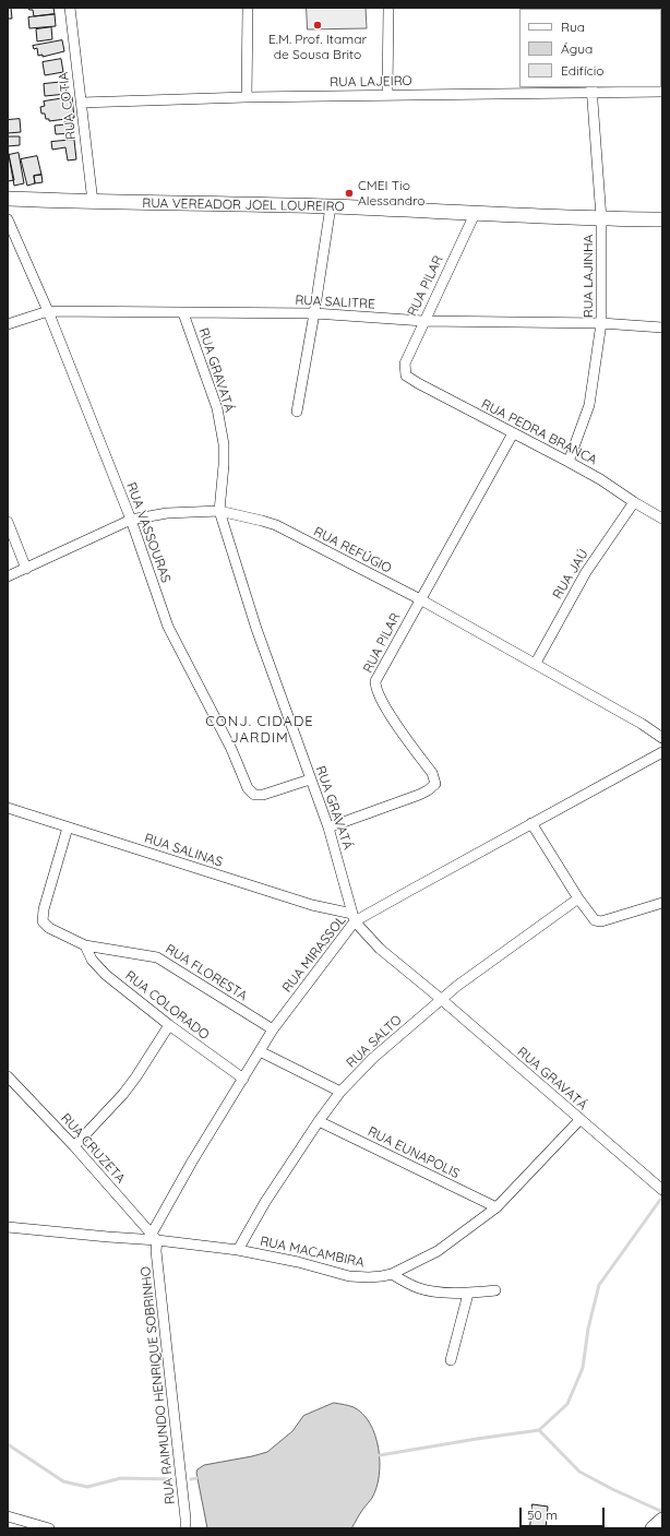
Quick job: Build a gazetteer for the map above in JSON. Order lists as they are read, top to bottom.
{
  "streets": {
    "street": [
      "RUA LAJEIRO",
      "RUA COTIA",
      "RUA VEREADOR JOEL LOUREIRO",
      "RUA LAJINHA",
      "RUA PILAR",
      "RUA SALITRE",
      "RUA GRAVATÁ",
      "RUA PEDRA BRANCA",
      "RUA VASSOURAS",
      "RUA REFÚGIO",
      "RUA JAÚ",
      "RUA SALINAS",
      "RUA MIRASSOL",
      "RUA FLORESTA",
      "RUA COLORADO",
      "RUA SALTO",
      "RUA CRUZETA",
      "RUA EUNAPOLIS",
      "RUA MACAMBIRA",
      "RUA RAIMUNDO HENRIQUE SOBRINHO"
    ]
  },
  "crossings": [
    ["RUA LAJEIRO", "RUA COTIA"],
    ["RUA LAJEIRO", "RUA LAJINHA"],
    ["RUA COTIA", "RUA VEREADOR JOEL LOUREIRO"],
    ["RUA VEREADOR JOEL LOUREIRO", "RUA LAJINHA"],
    ["RUA VEREADOR JOEL LOUREIRO", "RUA PILAR"],
    ["RUA LAJINHA", "RUA SALITRE"],
    ["RUA LAJINHA", "RUA PEDRA BRANCA"],
    ["RUA PILAR", "RUA SALITRE"],
    ["RUA PILAR", "RUA GRAVATÁ"],
    ["RUA PILAR", "RUA PEDRA BRANCA"],
    ["RUA PILAR", "RUA REFÚGIO"],
    ["RUA SALITRE", "RUA GRAVATÁ"],
    ["RUA SALITRE", "RUA VASSOURAS"],
    ["RUA GRAVATÁ", "RUA VASSOURAS"],
    ["RUA GRAVATÁ", "RUA REFÚGIO"],
    ["RUA GRAVATÁ", "RUA SALINAS"],
    ["RUA GRAVATÁ", "RUA MIRASSOL"],
    ["RUA GRAVATÁ", "RUA SALTO"],
    ["RUA GRAVATÁ", "RUA MACAMBIRA"],
    ["RUA PEDRA BRANCA", "RUA JAÚ"],
    ["RUA VASSOURAS", "RUA REFÚGIO"],
    ["RUA REFÚGIO", "RUA JAÚ"],
    ["RUA SALINAS", "RUA MIRASSOL"],
    ["RUA SALINAS", "RUA FLORESTA"],
    ["RUA MIRASSOL", "RUA FLORESTA"],
    ["RUA MIRASSOL", "RUA COLORADO"],
    ["RUA MIRASSOL", "RUA CRUZETA"],
    ["RUA MIRASSOL", "RUA MACAMBIRA"],
    ["RUA MIRASSOL", "RUA RAIMUNDO HENRIQUE SOBRINHO"],
    ["RUA FLORESTA", "RUA COLORADO"],
    ["RUA SALTO", "RUA EUNAPOLIS"],
    ["RUA SALTO", "RUA MACAMBIRA"],
    ["RUA CRUZETA", "RUA MACAMBIRA"],
    ["RUA CRUZETA", "RUA RAIMUNDO HENRIQUE SOBRINHO"],
    ["RUA EUNAPOLIS", "RUA MACAMBIRA"],
    ["RUA MACAMBIRA", "RUA RAIMUNDO HENRIQUE SOBRINHO"]
  ],
  "districts": ["CONJ. CIDADE JARDIM"],
  "places": ["E.M. Prof. Itamar de Sousa Brito", "CMEI Tio Alessandro"],
  "legend": ["Rua", "Água", "Edifício"],
  "scale_bar": "50 m"
}
